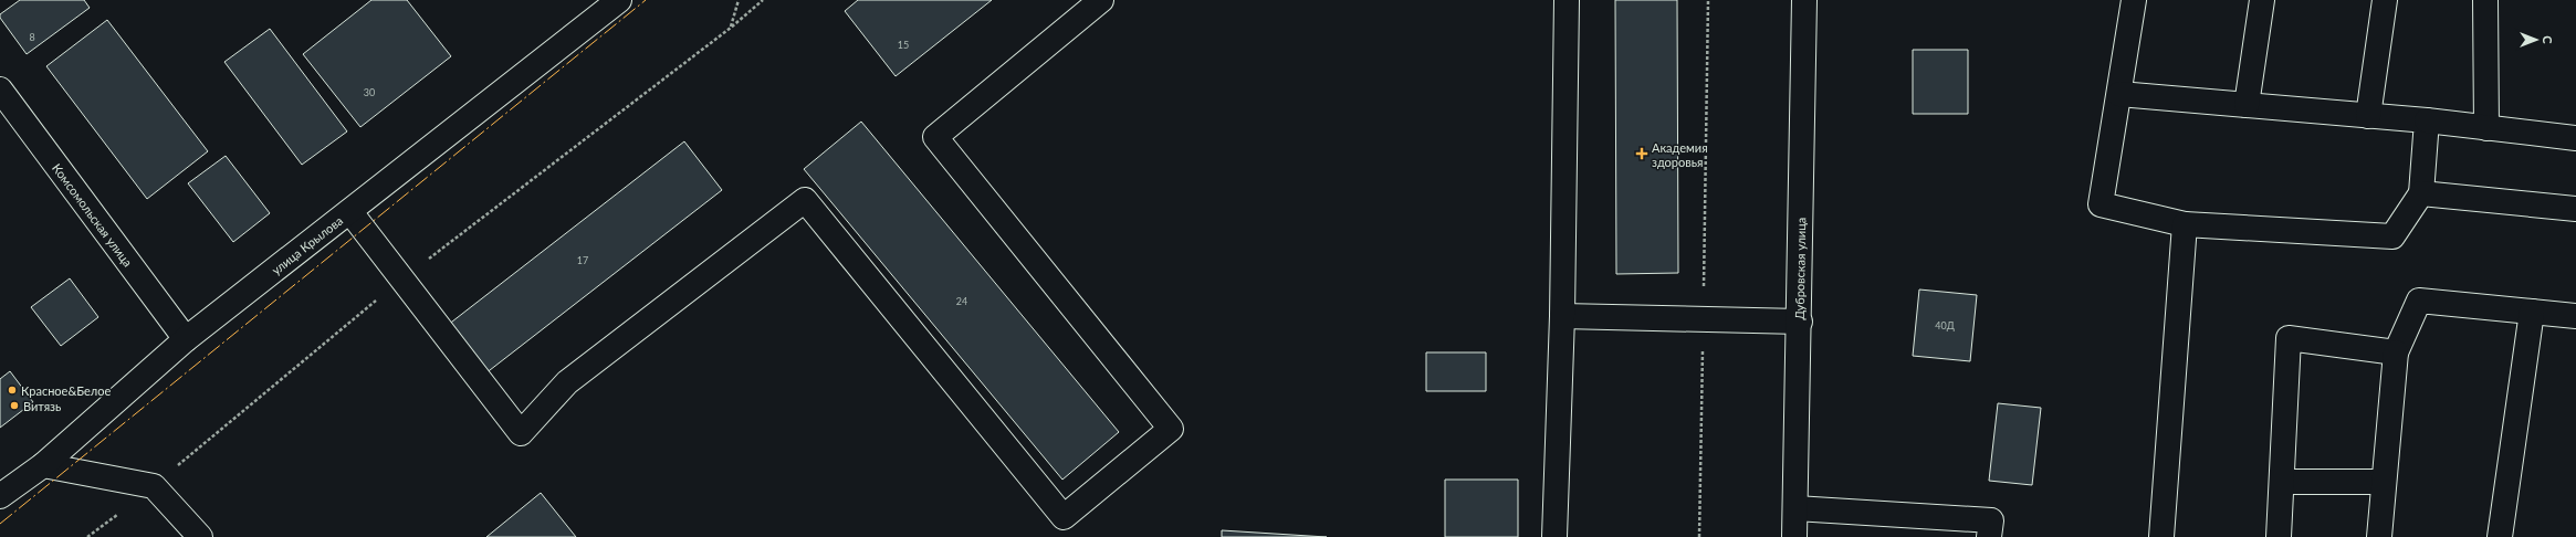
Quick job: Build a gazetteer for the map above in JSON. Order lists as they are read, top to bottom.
{
  "streets": {
    "street": ["Комсомольская улица", "улица Крылова", "Дубровская улица"]
  },
  "crossings": [
    ["Комсомольская улица", "улица Крылова"]
  ],
  "places": {
    "health": ["Академия здоровья"],
    "other": ["Красное&Белое", "Витязь"]
  },
  "house_numbers": [
    "8",
    "15",
    "30",
    "17",
    "24",
    "40Д"
  ],
  "north": "right"
}
